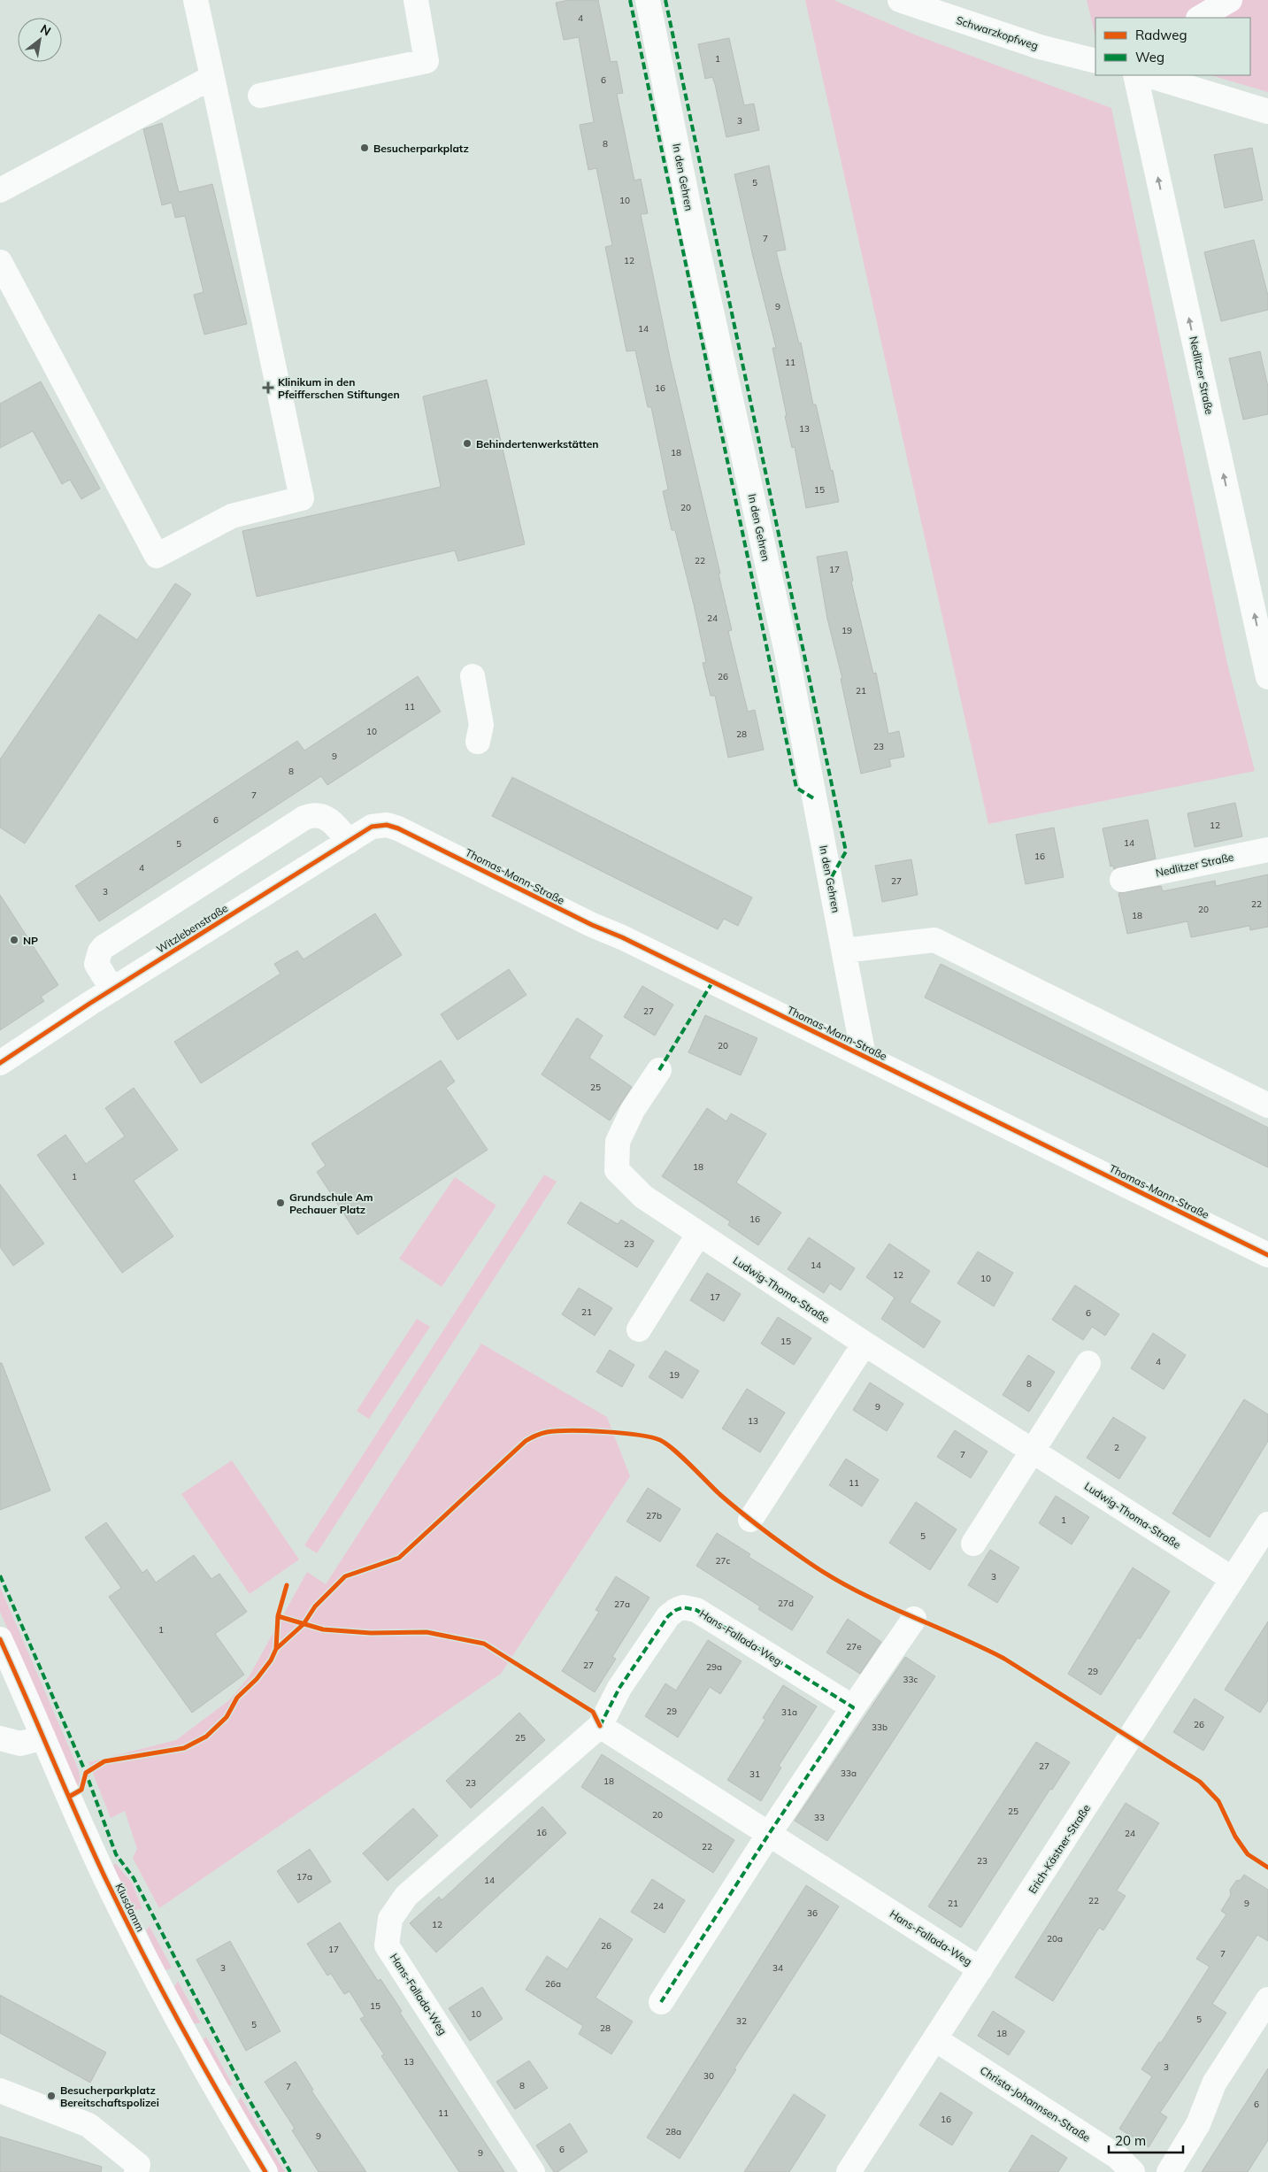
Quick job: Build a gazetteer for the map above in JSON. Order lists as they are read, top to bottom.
{
  "streets": {
    "street": [
      "Schwarzkopfweg",
      "In den Gehren",
      "Nedlitzer Straße",
      "Thomas-Mann-Straße",
      "Witzlebenstraße",
      "Ludwig-Thoma-Straße",
      "Hans-Fallada-Weg",
      "Erich-Kästner-Straße",
      "Klusdamm",
      "Christa-Johannsen-Straße"
    ]
  },
  "crossings": [
    ["In den Gehren", "Thomas-Mann-Straße"],
    ["Thomas-Mann-Straße", "Witzlebenstraße"],
    ["Ludwig-Thoma-Straße", "Erich-Kästner-Straße"],
    ["Hans-Fallada-Weg", "Erich-Kästner-Straße"],
    ["Erich-Kästner-Straße", "Christa-Johannsen-Straße"]
  ],
  "one_way": ["Nedlitzer Straße"],
  "places": {
    "other": [
      "Besucherparkplatz",
      "Behindertenwerkstätten",
      "NP",
      "Grundschule Am Pechauer Platz",
      "Besucherparkplatz Bereitschaftspolizei"
    ],
    "health": ["Klinikum in den Pfeifferschen Stiftungen"]
  },
  "house_numbers": [
    "4",
    "1",
    "6",
    "3",
    "8",
    "5",
    "10",
    "7",
    "12",
    "9",
    "14",
    "11",
    "16",
    "13",
    "18",
    "15",
    "20",
    "22",
    "17",
    "24",
    "19",
    "26",
    "21",
    "11",
    "10",
    "28",
    "23",
    "9",
    "8",
    "7",
    "6",
    "12",
    "14",
    "5",
    "16",
    "4",
    "27",
    "3",
    "22",
    "20",
    "18",
    "27",
    "20",
    "25",
    "18",
    "1",
    "16",
    "23",
    "14",
    "12",
    "10",
    "17",
    "21",
    "6",
    "15",
    "4",
    "19",
    "8",
    "9",
    "13",
    "2",
    "7",
    "11",
    "27b",
    "1",
    "5",
    "27c",
    "3",
    "27d",
    "27a",
    "1",
    "27e",
    "27",
    "29a",
    "29",
    "33c",
    "29",
    "31a",
    "26",
    "33b",
    "25",
    "27",
    "33a",
    "31",
    "18",
    "23",
    "25",
    "20",
    "33",
    "16",
    "24",
    "22",
    "23",
    "17a",
    "14",
    "22",
    "21",
    "9",
    "24",
    "36",
    "12",
    "20a",
    "26",
    "17",
    "7",
    "3",
    "34",
    "26a",
    "15",
    "10",
    "5",
    "32",
    "5",
    "28",
    "18",
    "13",
    "3",
    "30",
    "8",
    "7",
    "6",
    "11",
    "16",
    "28a",
    "9",
    "6",
    "9"
  ],
  "legend": ["Radweg", "Weg"],
  "scale_bar": "20 m",
  "north": "top right"
}
